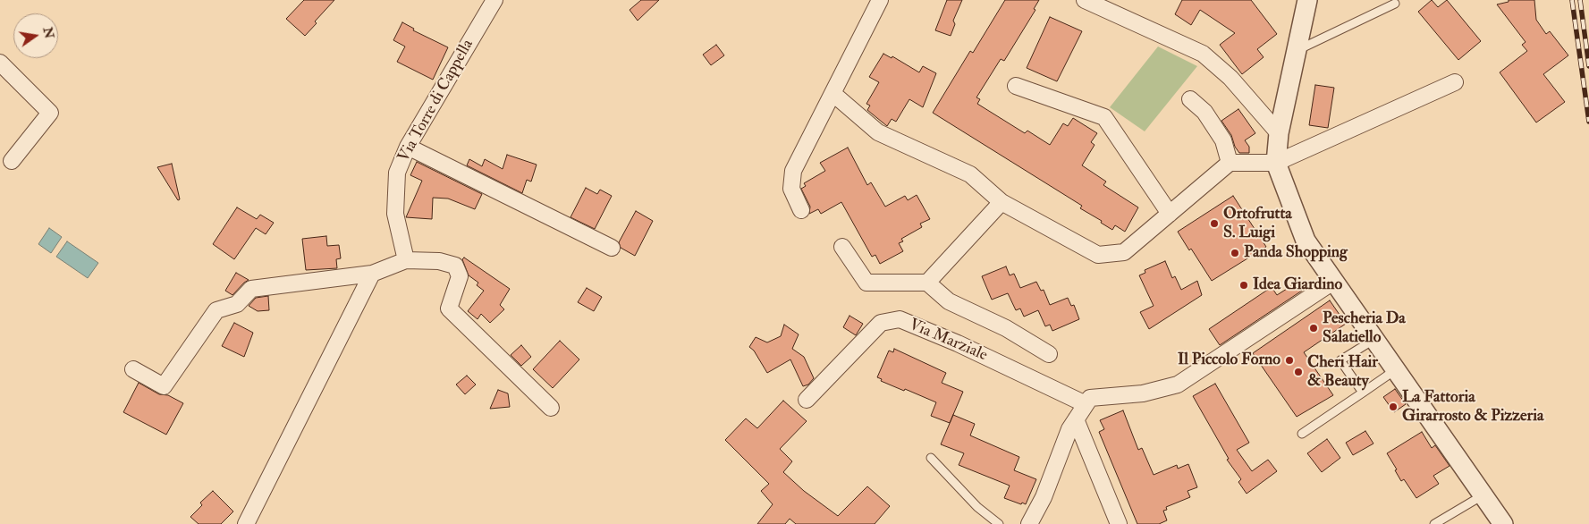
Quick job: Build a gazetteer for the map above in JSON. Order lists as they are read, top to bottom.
{
  "streets": {
    "street": ["Via Torre di Cappella", "Via Marziale"]
  },
  "places": [
    "Ortofrutta S. Luigi",
    "Panda Shopping",
    "Idea Giardino",
    "Pescheria Da Salatiello",
    "Il Piccolo Forno",
    "Cheri Hair & Beauty",
    "La Fattoria Girarrosto & Pizzeria"
  ],
  "north": "right"
}
